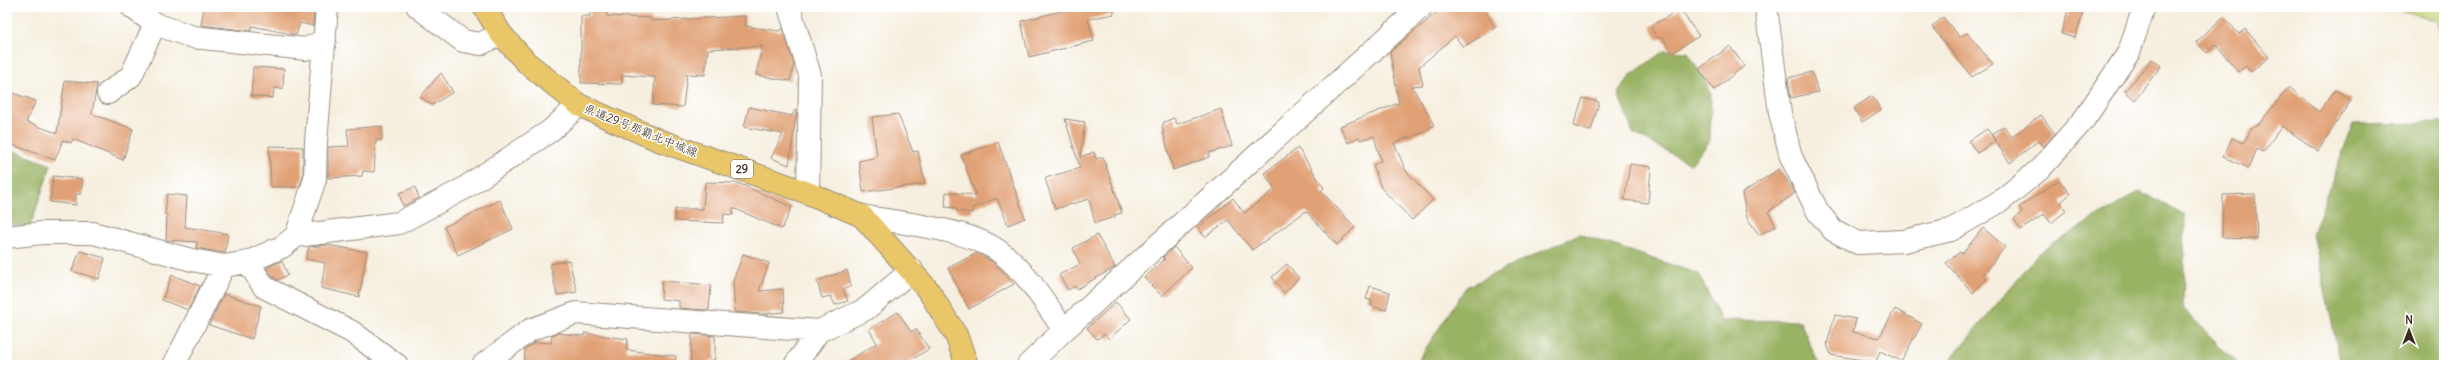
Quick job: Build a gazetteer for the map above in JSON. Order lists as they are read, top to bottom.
{
  "streets": {
    "main road": ["県道29号那覇北中城線", "29"]
  },
  "north": "top"
}
